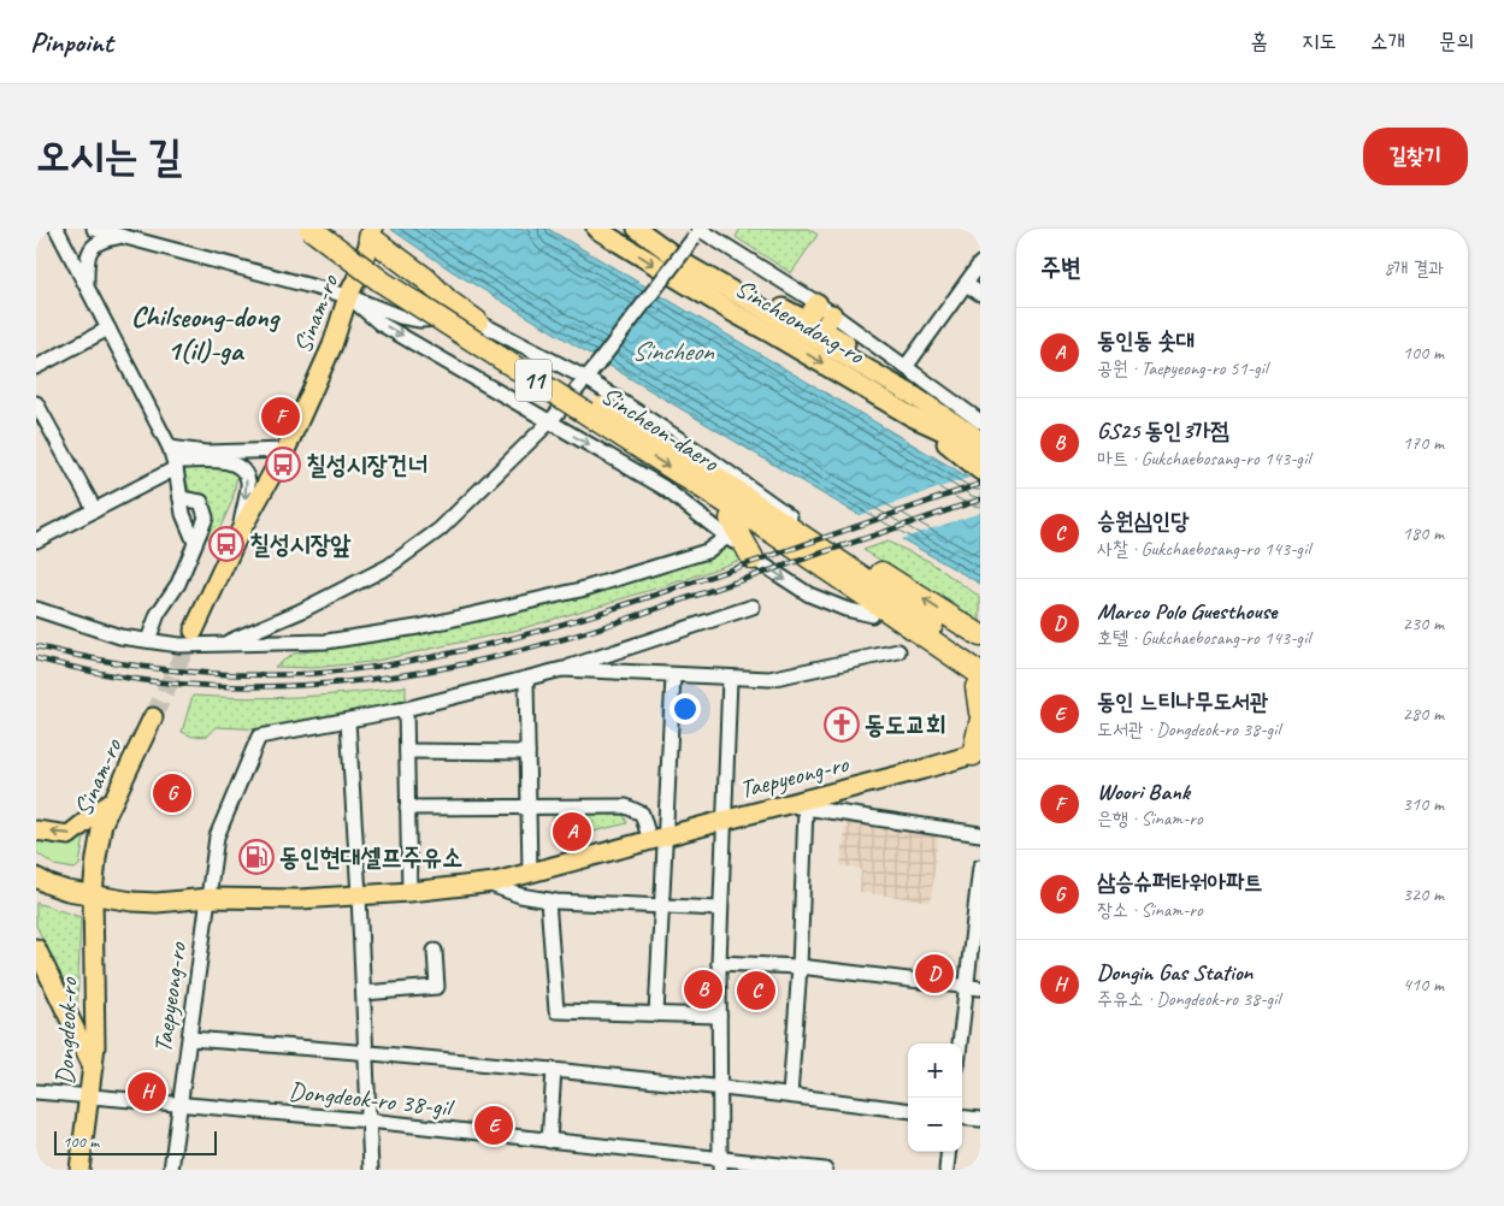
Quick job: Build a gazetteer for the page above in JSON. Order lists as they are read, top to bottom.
{
  "streets": {
    "highway": ["11", "Sincheon-daero"],
    "main road": [
      "Sinam-ro",
      "Sincheondong-ro",
      "Taepyeong-ro",
      "Dongdeok-ro"
    ],
    "street": ["Dongdeok-ro 38-gil"]
  },
  "crossings": [
    ["Sinam-ro", "Taepyeong-ro"],
    ["Sinam-ro", "Dongdeok-ro"],
    ["Taepyeong-ro", "Dongdeok-ro"],
    ["Taepyeong-ro", "Dongdeok-ro 38-gil"],
    ["Dongdeok-ro", "Dongdeok-ro 38-gil"]
  ],
  "districts": ["Chilseong-dong 1(il)-ga"],
  "water": ["Sincheon"],
  "places": {
    "bus stop": ["칠성시장건너", "칠성시장앞"],
    "church": ["동도교회"],
    "fuel station": ["동인현대셀프주유소"]
  },
  "scale_bar": "100 m",
  "page": {
    "header": "Pinpoint",
    "nav": [
      "홈",
      "지도",
      "소개",
      "문의"
    ],
    "buttons": "길찾기",
    "title": "오시는 길",
    "heading": ["주변", "8개 결과"],
    "list": [
      {
        "mark": "A",
        "name": "동인동 솟대",
        "note": "공원 · Taepyeong-ro 51-gil",
        "value": "100 m"
      },
      {
        "mark": "B",
        "name": "GS25 동인3가점",
        "note": "마트 · Gukchaebosang-ro 143-gil",
        "value": "170 m"
      },
      {
        "mark": "C",
        "name": "승원심인당",
        "note": "사찰 · Gukchaebosang-ro 143-gil",
        "value": "180 m"
      },
      {
        "mark": "D",
        "name": "Marco Polo Guesthouse",
        "note": "호텔 · Gukchaebosang-ro 143-gil",
        "value": "230 m"
      },
      {
        "mark": "E",
        "name": "동인 느티나무도서관",
        "note": "도서관 · Dongdeok-ro 38-gil",
        "value": "280 m"
      },
      {
        "mark": "F",
        "name": "Woori Bank",
        "note": "은행 · Sinam-ro",
        "value": "310 m"
      },
      {
        "mark": "G",
        "name": "삼승슈퍼타워아파트",
        "note": "장소 · Sinam-ro",
        "value": "320 m"
      },
      {
        "mark": "H",
        "name": "Dongin Gas Station",
        "note": "주유소 · Dongdeok-ro 38-gil",
        "value": "410 m"
      }
    ],
    "pins": [
      "F",
      "G",
      "A",
      "D",
      "B",
      "C",
      "H",
      "E"
    ],
    "map_buttons": ["+", "−"],
    "scale": "100 m"
  }
}
